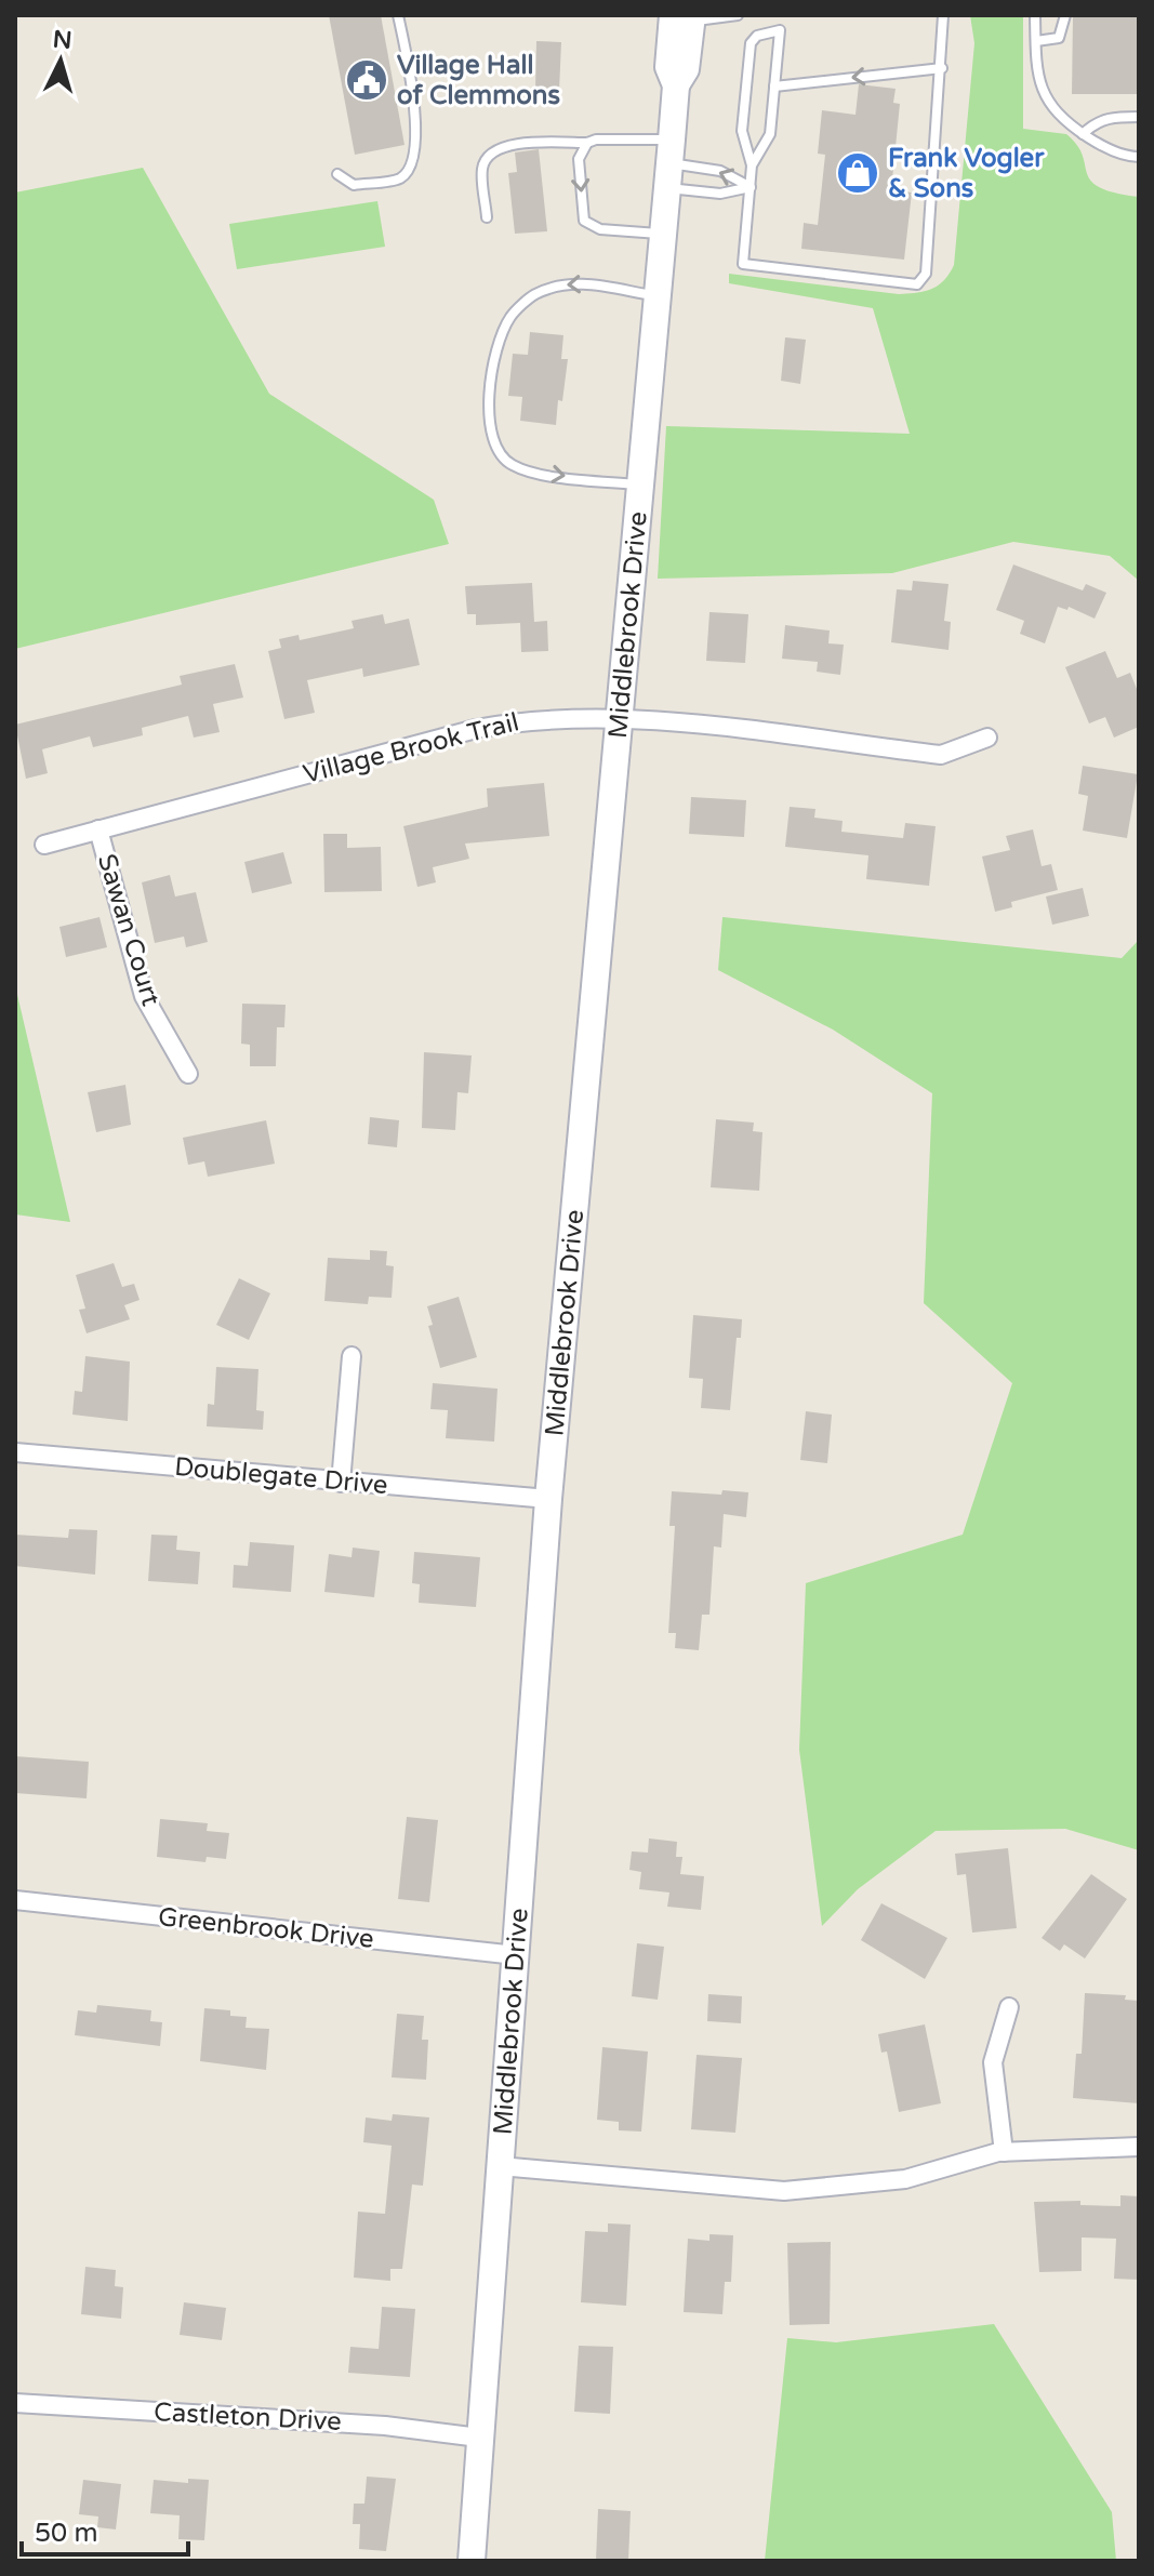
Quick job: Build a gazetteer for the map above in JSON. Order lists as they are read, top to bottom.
{
  "streets": {
    "street": [
      "Middlebrook Drive",
      "Village Brook Trail",
      "Sawan Court",
      "Doublegate Drive",
      "Greenbrook Drive",
      "Castleton Drive"
    ]
  },
  "crossings": [
    ["Middlebrook Drive", "Village Brook Trail"],
    ["Middlebrook Drive", "Doublegate Drive"],
    ["Middlebrook Drive", "Greenbrook Drive"],
    ["Middlebrook Drive", "Castleton Drive"],
    ["Village Brook Trail", "Sawan Court"]
  ],
  "places": {
    "public building": ["Village Hall of Clemmons"],
    "shop": ["Frank Vogler & Sons"]
  },
  "scale_bar": "50 m",
  "north": "top"
}
